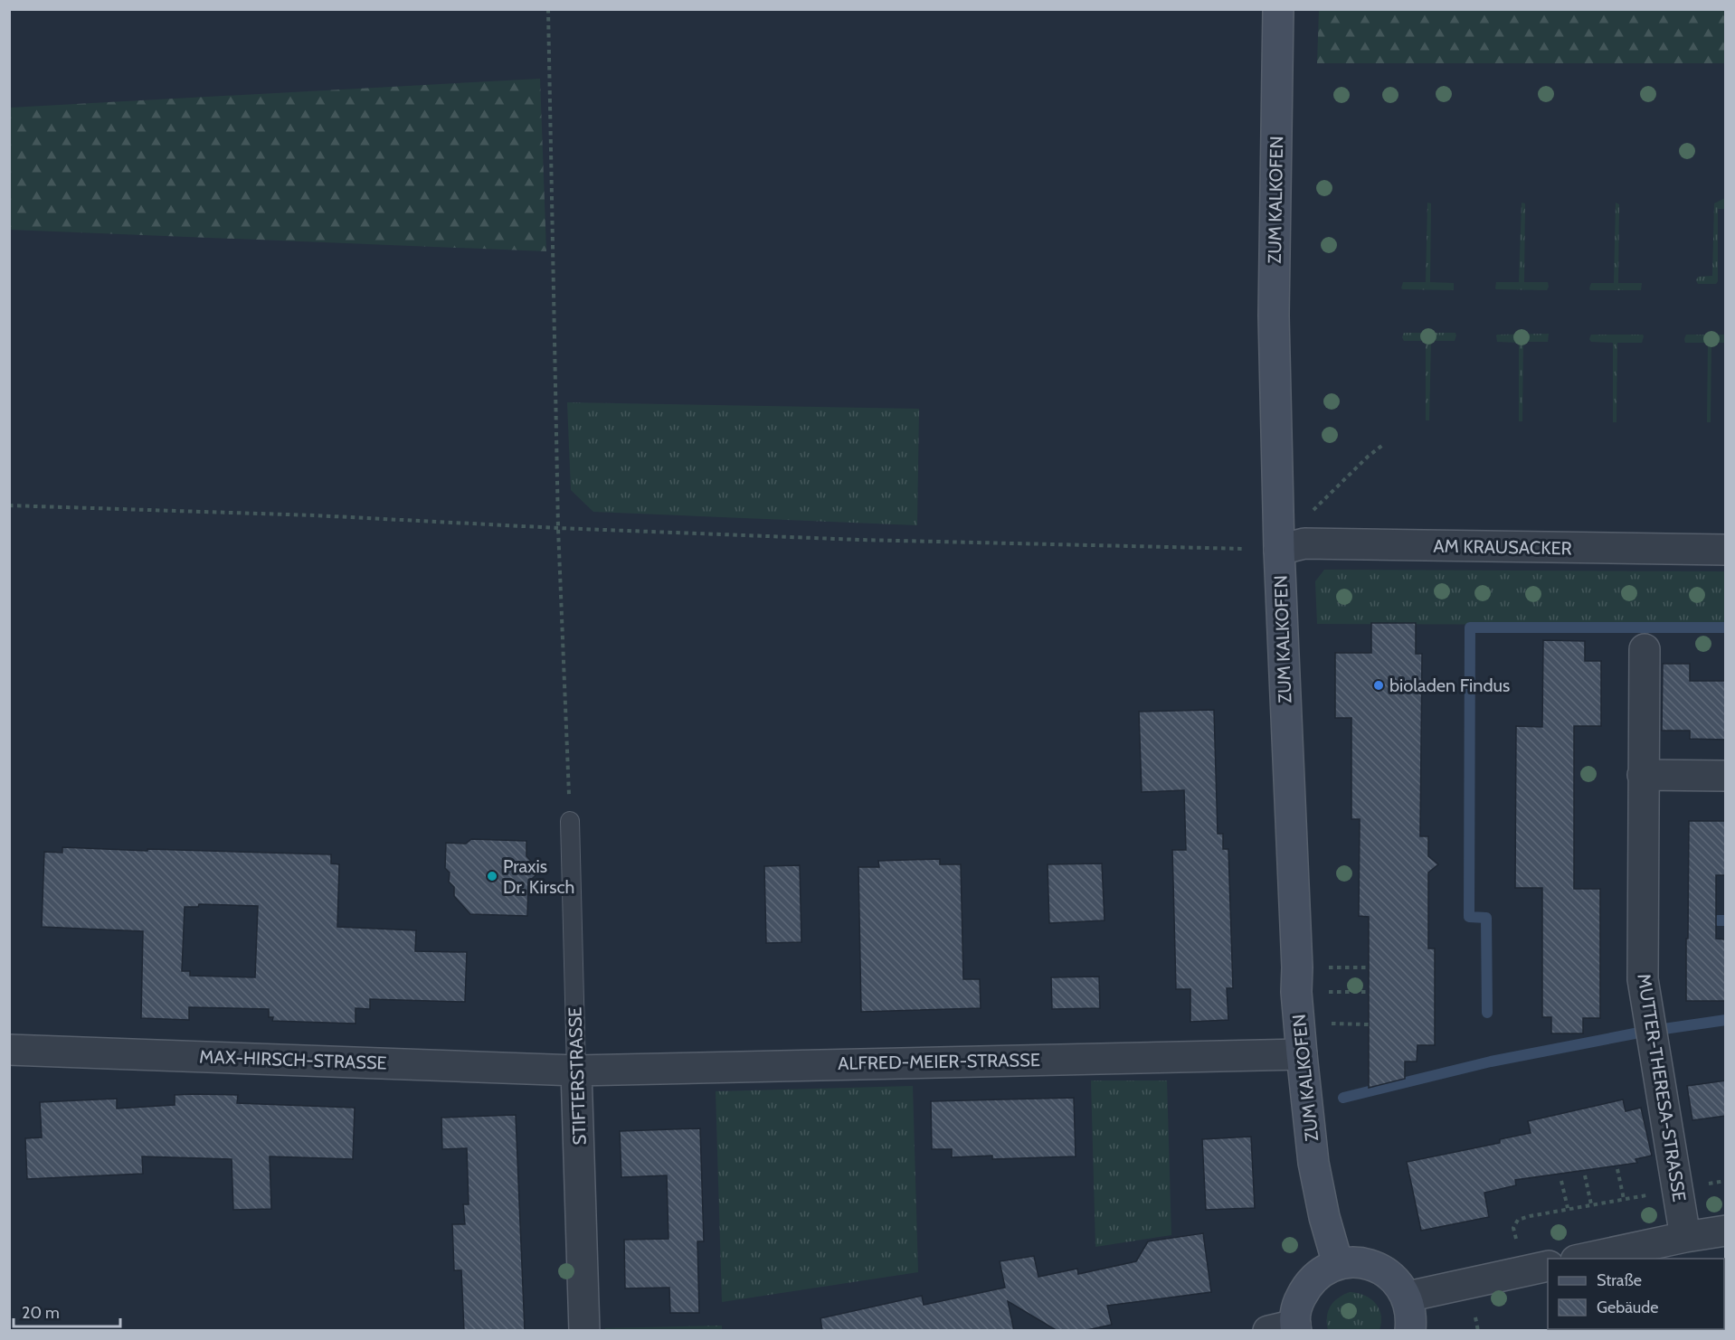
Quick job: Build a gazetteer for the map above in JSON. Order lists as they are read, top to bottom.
{
  "streets": {
    "street": [
      "ZUM KALKOFEN",
      "AM KRAUSACKER",
      "MAX-HIRSCH-STRASSE",
      "ALFRED-MEIER-STRASSE",
      "STIFTERSTRASSE",
      "MUTTER-THERESA-STRASSE"
    ]
  },
  "crossings": [
    ["ZUM KALKOFEN", "AM KRAUSACKER"],
    ["ZUM KALKOFEN", "ALFRED-MEIER-STRASSE"],
    ["MAX-HIRSCH-STRASSE", "ALFRED-MEIER-STRASSE"],
    ["MAX-HIRSCH-STRASSE", "STIFTERSTRASSE"],
    ["ALFRED-MEIER-STRASSE", "STIFTERSTRASSE"]
  ],
  "places": ["bioladen Findus", "Praxis Dr. Kirsch"],
  "legend": ["Straße", "Gebäude"],
  "scale_bar": "20 m"
}
